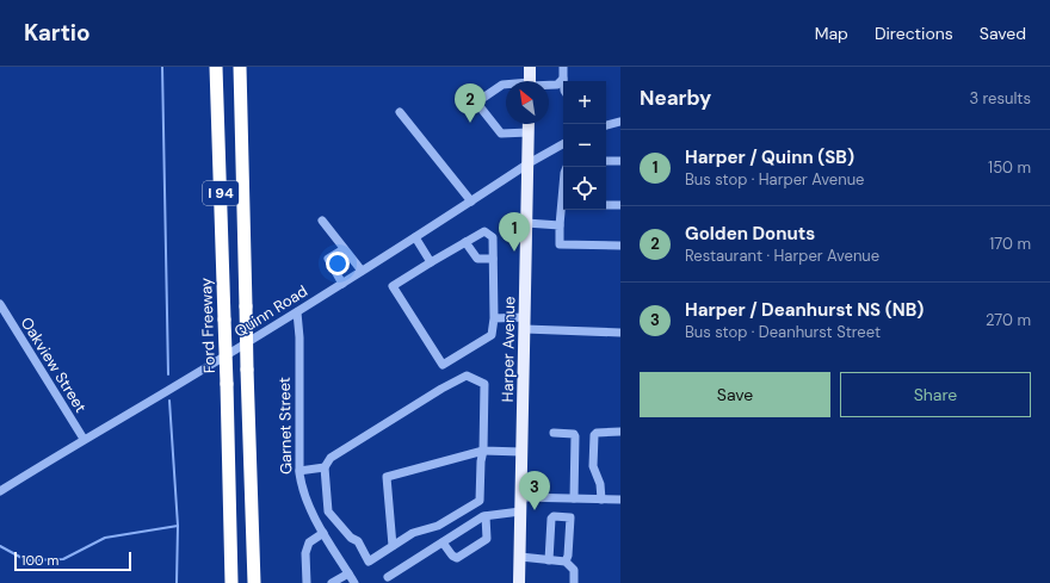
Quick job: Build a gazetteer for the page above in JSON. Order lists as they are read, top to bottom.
{
  "streets": {
    "highway": ["I 94", "Ford Freeway"],
    "main road": ["Harper Avenue"],
    "street": ["Quinn Road", "Oakview Street", "Garnet Street"]
  },
  "crossings": [
    ["Quinn Road", "Harper Avenue"],
    ["Quinn Road", "Oakview Street"],
    ["Quinn Road", "Garnet Street"]
  ],
  "scale_bar": "100 m",
  "north": "top left",
  "page": {
    "header": "Kartio",
    "nav": ["Map", "Directions", "Saved"],
    "heading": ["Nearby", "3 results"],
    "map_buttons": ["+", "−"],
    "pins": ["2", "1", "3"],
    "list": [
      {
        "mark": "1",
        "name": "Harper / Quinn (SB)",
        "note": "Bus stop · Harper Avenue",
        "value": "150 m"
      },
      {
        "mark": "2",
        "name": "Golden Donuts",
        "note": "Restaurant · Harper Avenue",
        "value": "170 m"
      },
      {
        "mark": "3",
        "name": "Harper / Deanhurst NS (NB)",
        "note": "Bus stop · Deanhurst Street",
        "value": "270 m"
      }
    ],
    "buttons": ["Save", "Share"],
    "scale": "100 m"
  }
}
